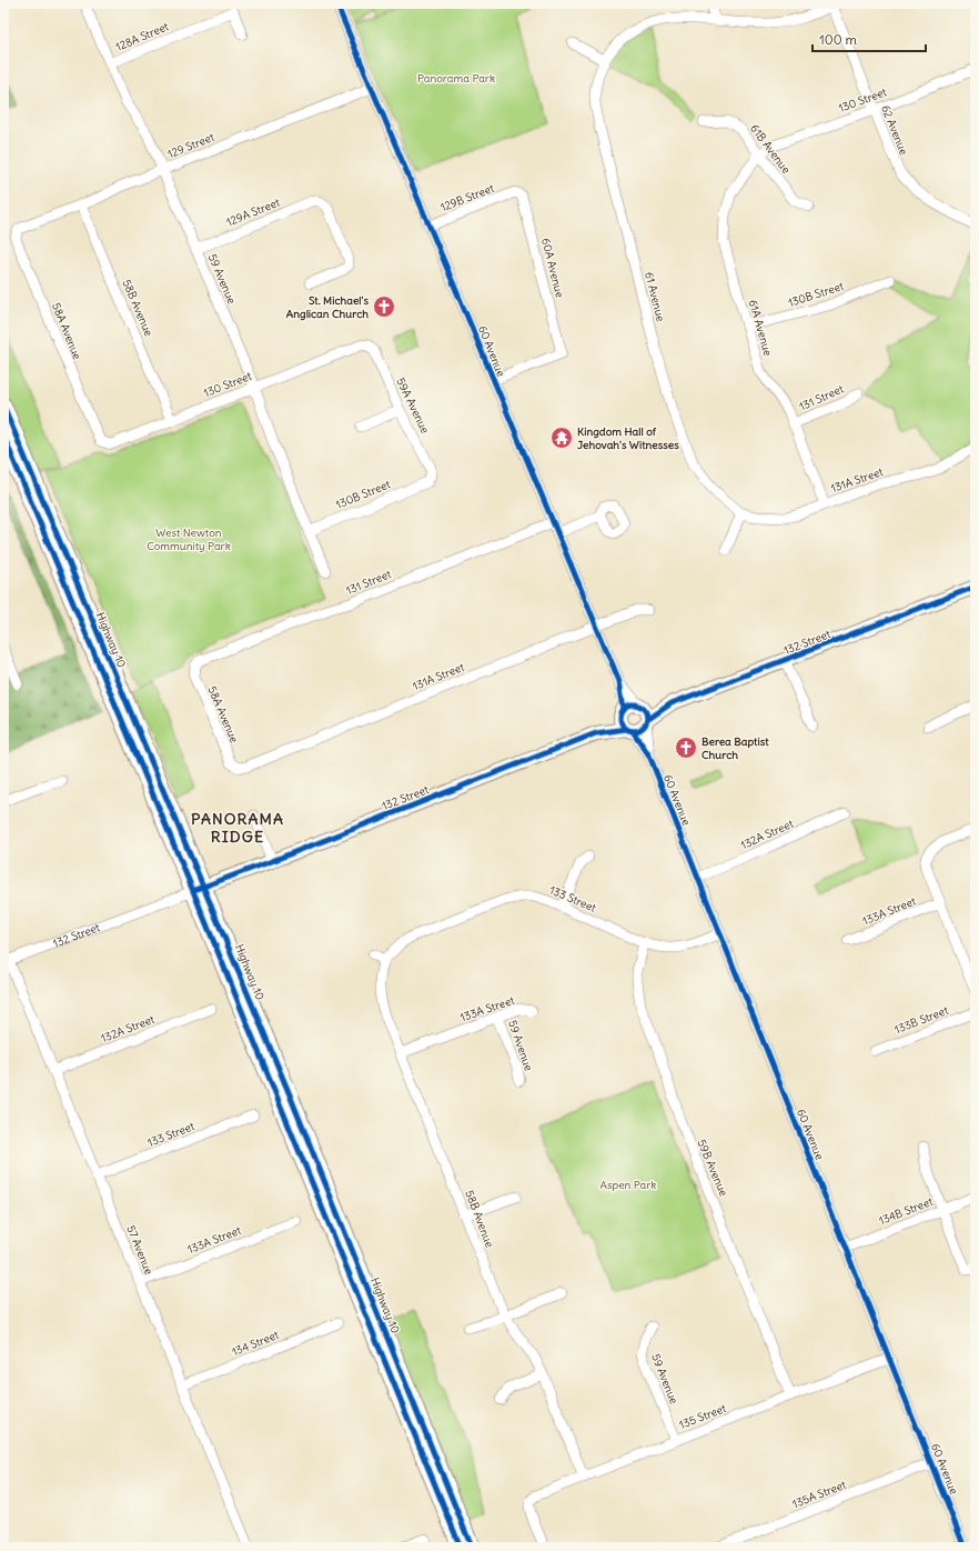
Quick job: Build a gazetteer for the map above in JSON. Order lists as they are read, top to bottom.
{
  "streets": {
    "highway": ["Highway 10"],
    "main road": ["132 Street"],
    "street": [
      "128A Street",
      "130 Street",
      "62 Avenue",
      "129 Street",
      "61B Avenue",
      "129B Street",
      "129A Street",
      "60A Avenue",
      "59 Avenue",
      "130B Street",
      "61 Avenue",
      "58B Avenue",
      "61A Avenue",
      "58A Avenue",
      "60 Avenue",
      "131 Street",
      "59A Avenue",
      "131A Street",
      "132A Street",
      "133 Street",
      "133A Street",
      "133B Street",
      "59B Avenue",
      "134B Street",
      "57 Avenue",
      "134 Street",
      "135 Street",
      "135A Street"
    ]
  },
  "crossings": [
    ["128A Street", "59 Avenue"],
    ["130 Street", "62 Avenue"],
    ["130 Street", "61B Avenue"],
    ["130 Street", "59 Avenue"],
    ["130 Street", "58B Avenue"],
    ["130 Street", "61A Avenue"],
    ["130 Street", "58A Avenue"],
    ["130 Street", "59A Avenue"],
    ["129 Street", "59 Avenue"],
    ["129 Street", "58B Avenue"],
    ["129 Street", "58A Avenue"],
    ["129 Street", "60 Avenue"],
    ["61B Avenue", "61A Avenue"],
    ["129B Street", "60A Avenue"],
    ["129B Street", "60 Avenue"],
    ["129A Street", "59 Avenue"],
    ["60A Avenue", "60 Avenue"],
    ["59 Avenue", "130B Street"],
    ["59 Avenue", "133A Street"],
    ["59 Avenue", "135 Street"],
    ["130B Street", "61A Avenue"],
    ["130B Street", "59A Avenue"],
    ["61 Avenue", "131A Street"],
    ["58B Avenue", "133 Street"],
    ["58B Avenue", "133A Street"],
    ["58B Avenue", "135 Street"],
    ["61A Avenue", "131 Street"],
    ["61A Avenue", "131A Street"],
    ["58A Avenue", "131 Street"],
    ["58A Avenue", "131A Street"],
    ["60 Avenue", "131 Street"],
    ["60 Avenue", "131A Street"],
    ["60 Avenue", "132 Street"],
    ["60 Avenue", "132A Street"],
    ["60 Avenue", "133 Street"],
    ["60 Avenue", "134B Street"],
    ["60 Avenue", "135 Street"],
    ["60 Avenue", "135A Street"],
    ["Highway 10", "132 Street"],
    ["132 Street", "57 Avenue"],
    ["132A Street", "57 Avenue"],
    ["133 Street", "59B Avenue"],
    ["133 Street", "57 Avenue"],
    ["133A Street", "57 Avenue"],
    ["59B Avenue", "135 Street"],
    ["57 Avenue", "134 Street"]
  ],
  "districts": ["PANORAMA RIDGE"],
  "parks": ["Panorama Park", "West Newton Community Park", "Aspen Park"],
  "places": {
    "church": ["St. Michael's Anglican Church", "Berea Baptist Church"],
    "temple": ["Kingdom Hall of Jehovah's Witnesses"]
  },
  "scale_bar": "100 m"
}
